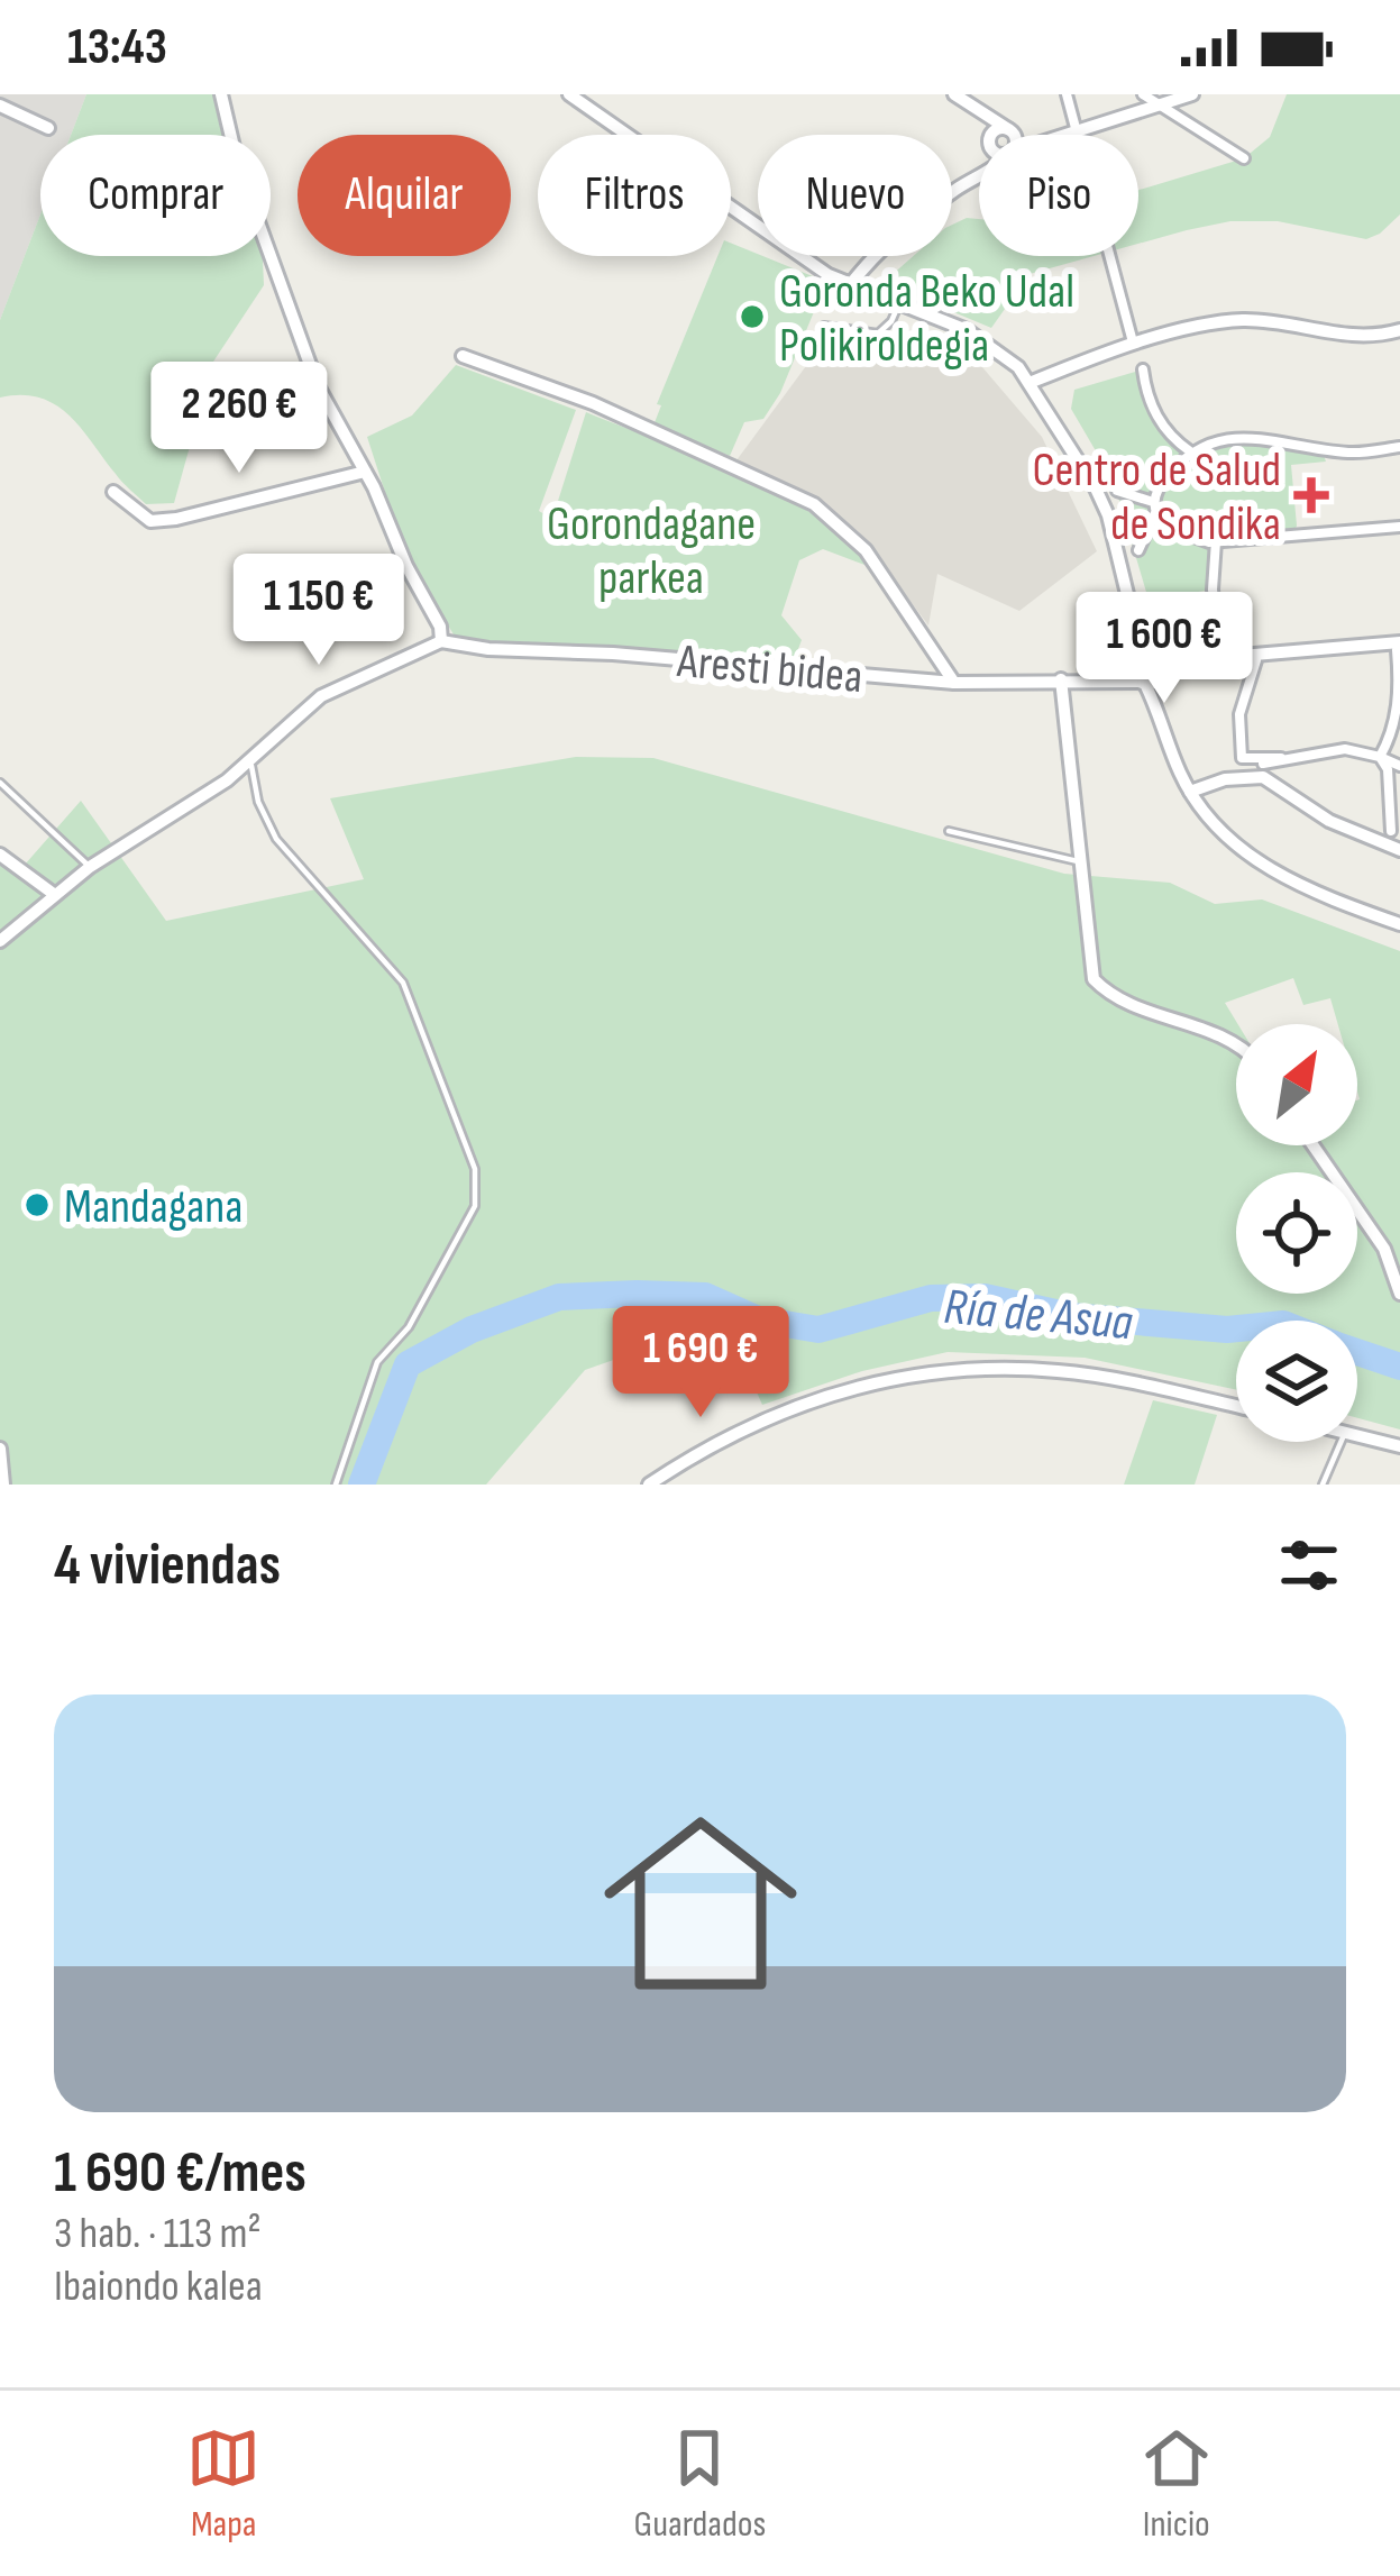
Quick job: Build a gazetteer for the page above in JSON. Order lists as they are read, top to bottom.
{
  "streets": {
    "street": ["Aresti bidea"]
  },
  "water": ["Ría de Asua"],
  "parks": ["Gorondagane parkea"],
  "places": {
    "other": ["Goronda Beko Udal Polikiroldegia", "Mandagana"],
    "health": ["Centro de Salud de Sondika"]
  },
  "north": "top right",
  "page": {
    "status": "13:43",
    "chip": [
      "Comprar",
      "Alquilar",
      "Filtros",
      "Nuevo",
      "Piso"
    ],
    "price": [
      "2 260 €",
      "1 150 €",
      "1 600 €",
      "1 690 €"
    ],
    "heading": "4 viviendas",
    "list": [
      {
        "name": "1 690 €/mes",
        "note": "3 hab. · 113 m² · Ibaiondo kalea"
      }
    ],
    "tabs": ["Mapa", "Guardados", "Inicio"]
  }
}
